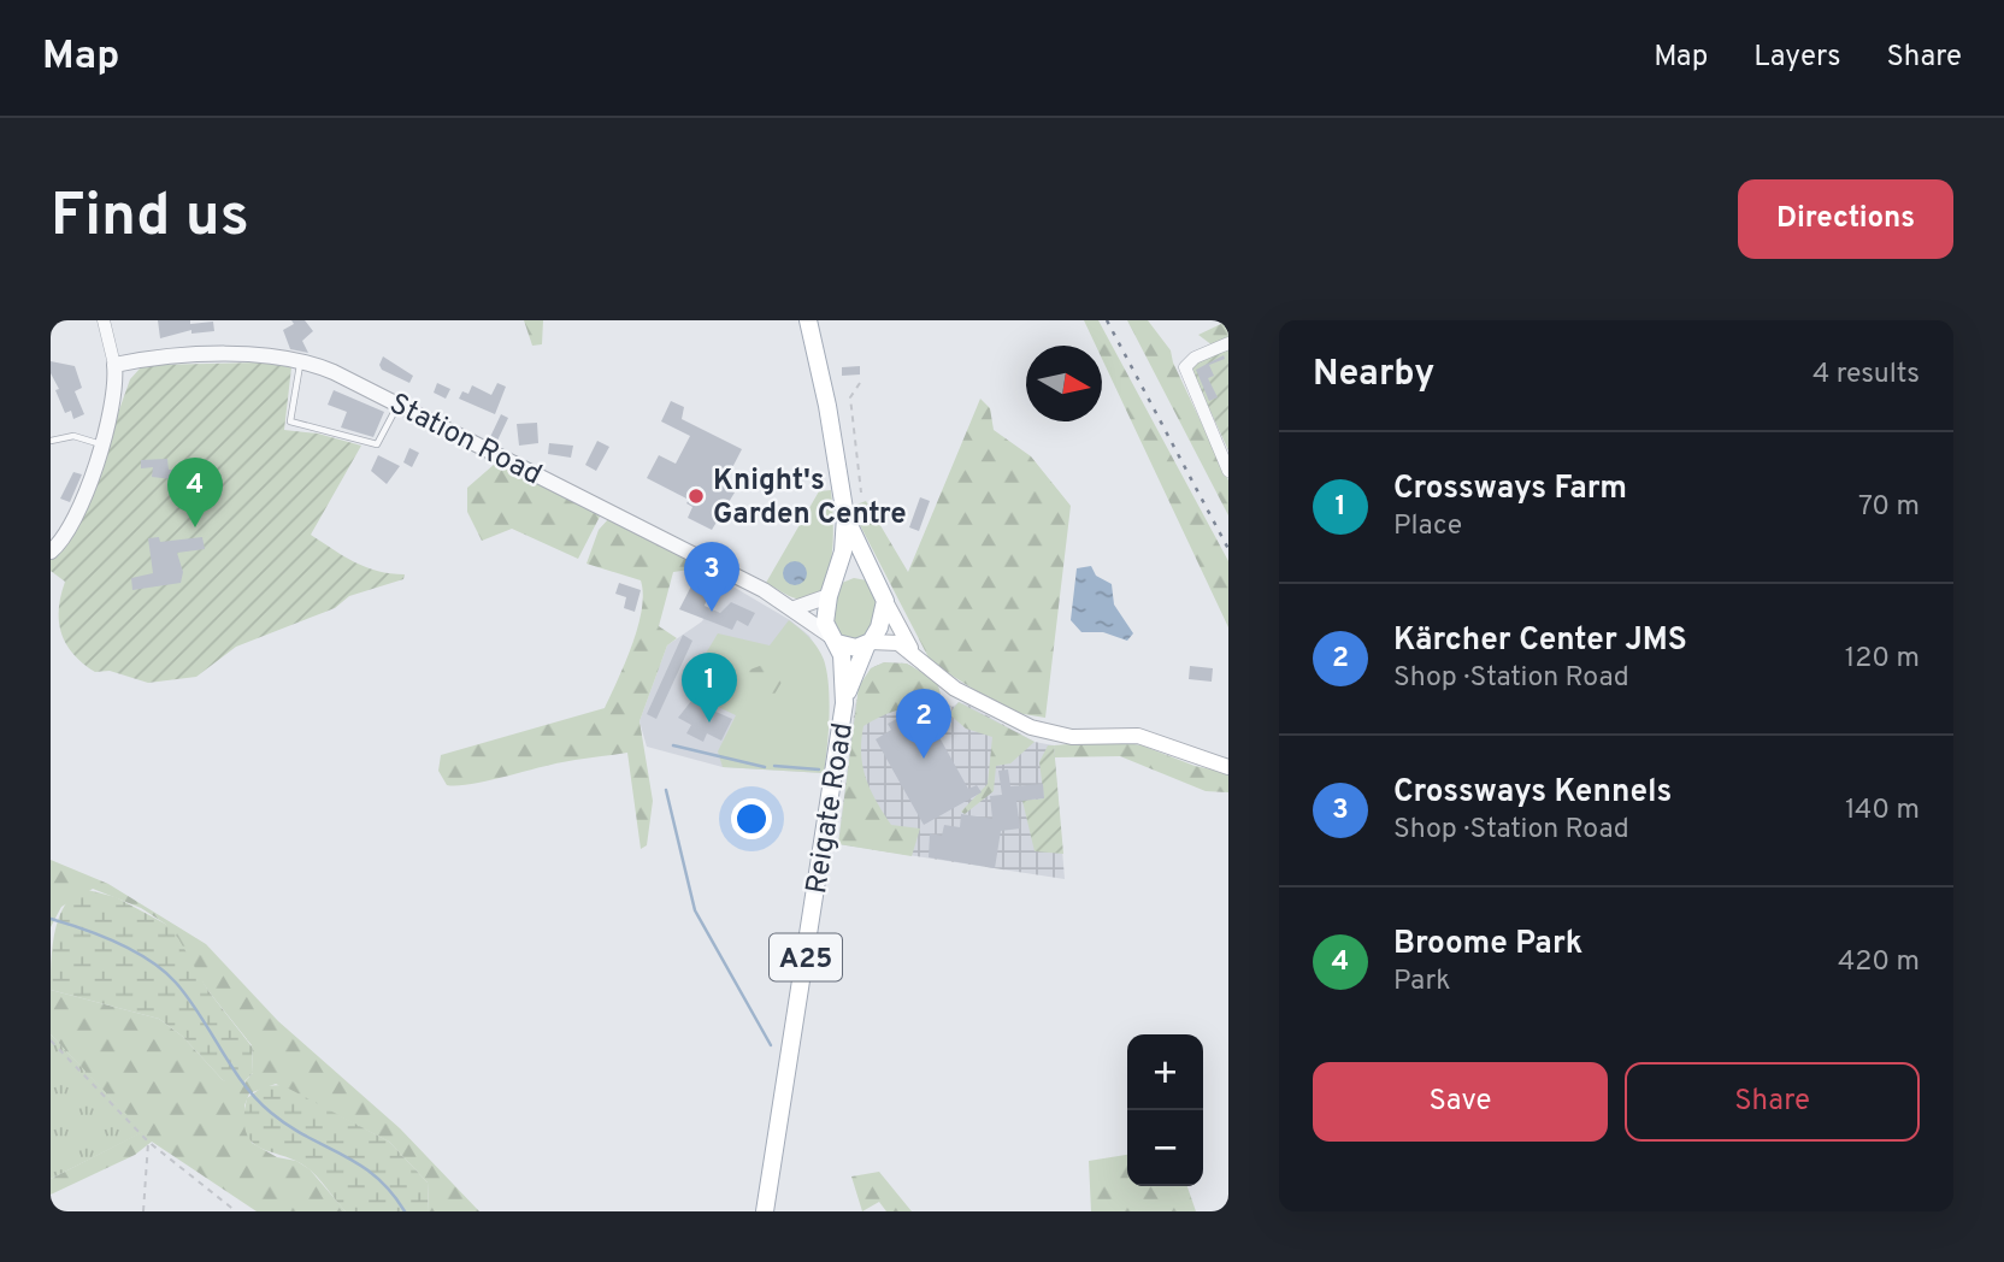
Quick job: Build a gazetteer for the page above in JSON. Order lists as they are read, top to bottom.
{
  "streets": {
    "main road": ["Reigate Road", "A25"],
    "street": ["Station Road"]
  },
  "crossings": [
    ["Station Road", "Reigate Road"]
  ],
  "places": ["Knight's Garden Centre"],
  "north": "right",
  "page": {
    "header": "Map",
    "nav": ["Map", "Layers", "Share"],
    "buttons": [
      "Directions",
      ["Save", "Share"]
    ],
    "title": "Find us",
    "heading": ["Nearby", "4 results"],
    "list": [
      {
        "mark": "1",
        "name": "Crossways Farm",
        "note": "Place",
        "value": "70 m"
      },
      {
        "mark": "2",
        "name": "Kärcher Center JMS",
        "note": "Shop · Station Road",
        "value": "120 m"
      },
      {
        "mark": "3",
        "name": "Crossways Kennels",
        "note": "Shop · Station Road",
        "value": "140 m"
      },
      {
        "mark": "4",
        "name": "Broome Park",
        "note": "Park",
        "value": "420 m"
      }
    ],
    "pins": [
      "4",
      "3",
      "1",
      "2"
    ],
    "map_buttons": ["+", "−"]
  }
}
